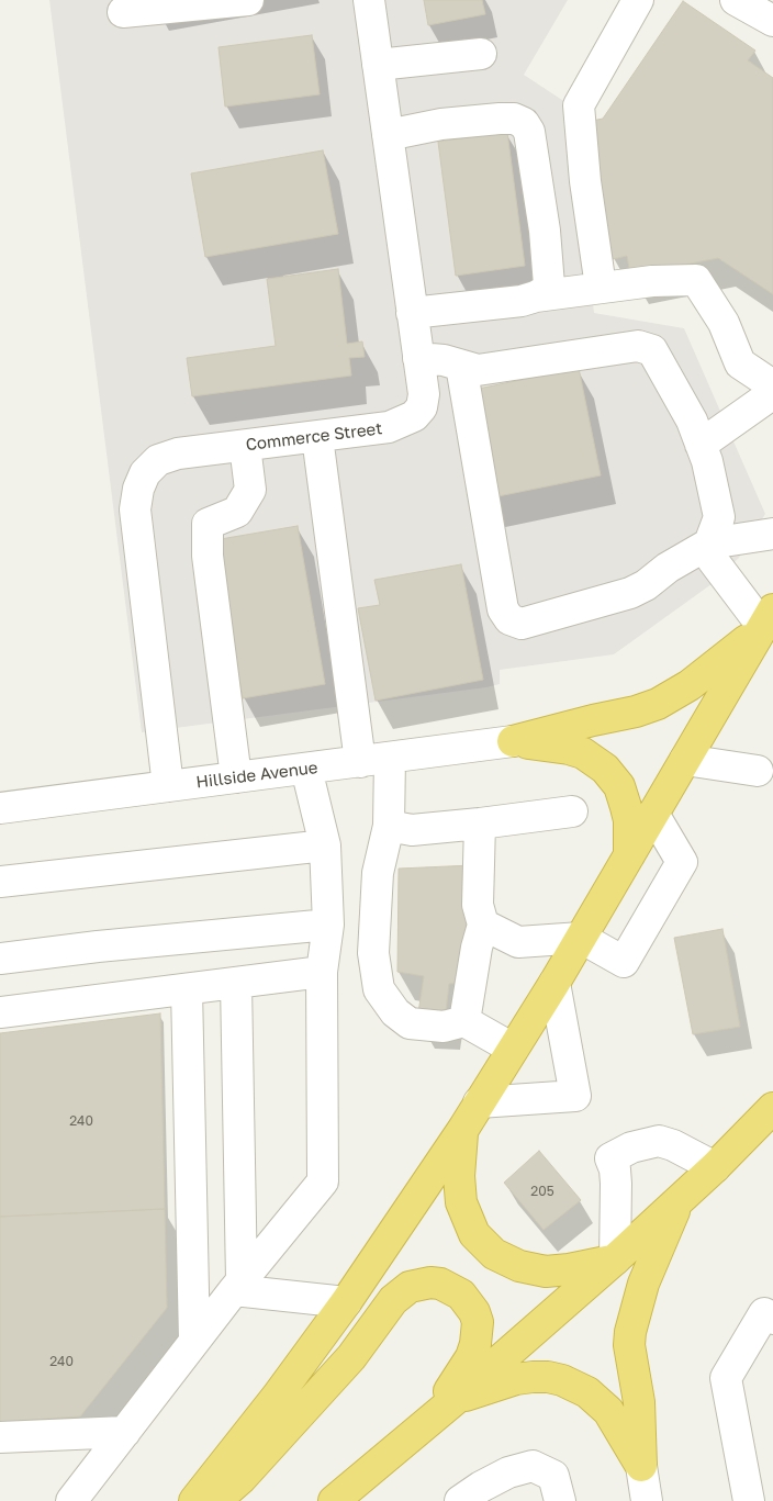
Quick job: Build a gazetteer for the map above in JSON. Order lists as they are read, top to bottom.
{
  "streets": {
    "street": ["Commerce Street", "Hillside Avenue"]
  },
  "crossings": [
    ["Commerce Street", "Hillside Avenue"]
  ],
  "house_numbers": ["240", "205", "240"]
}
